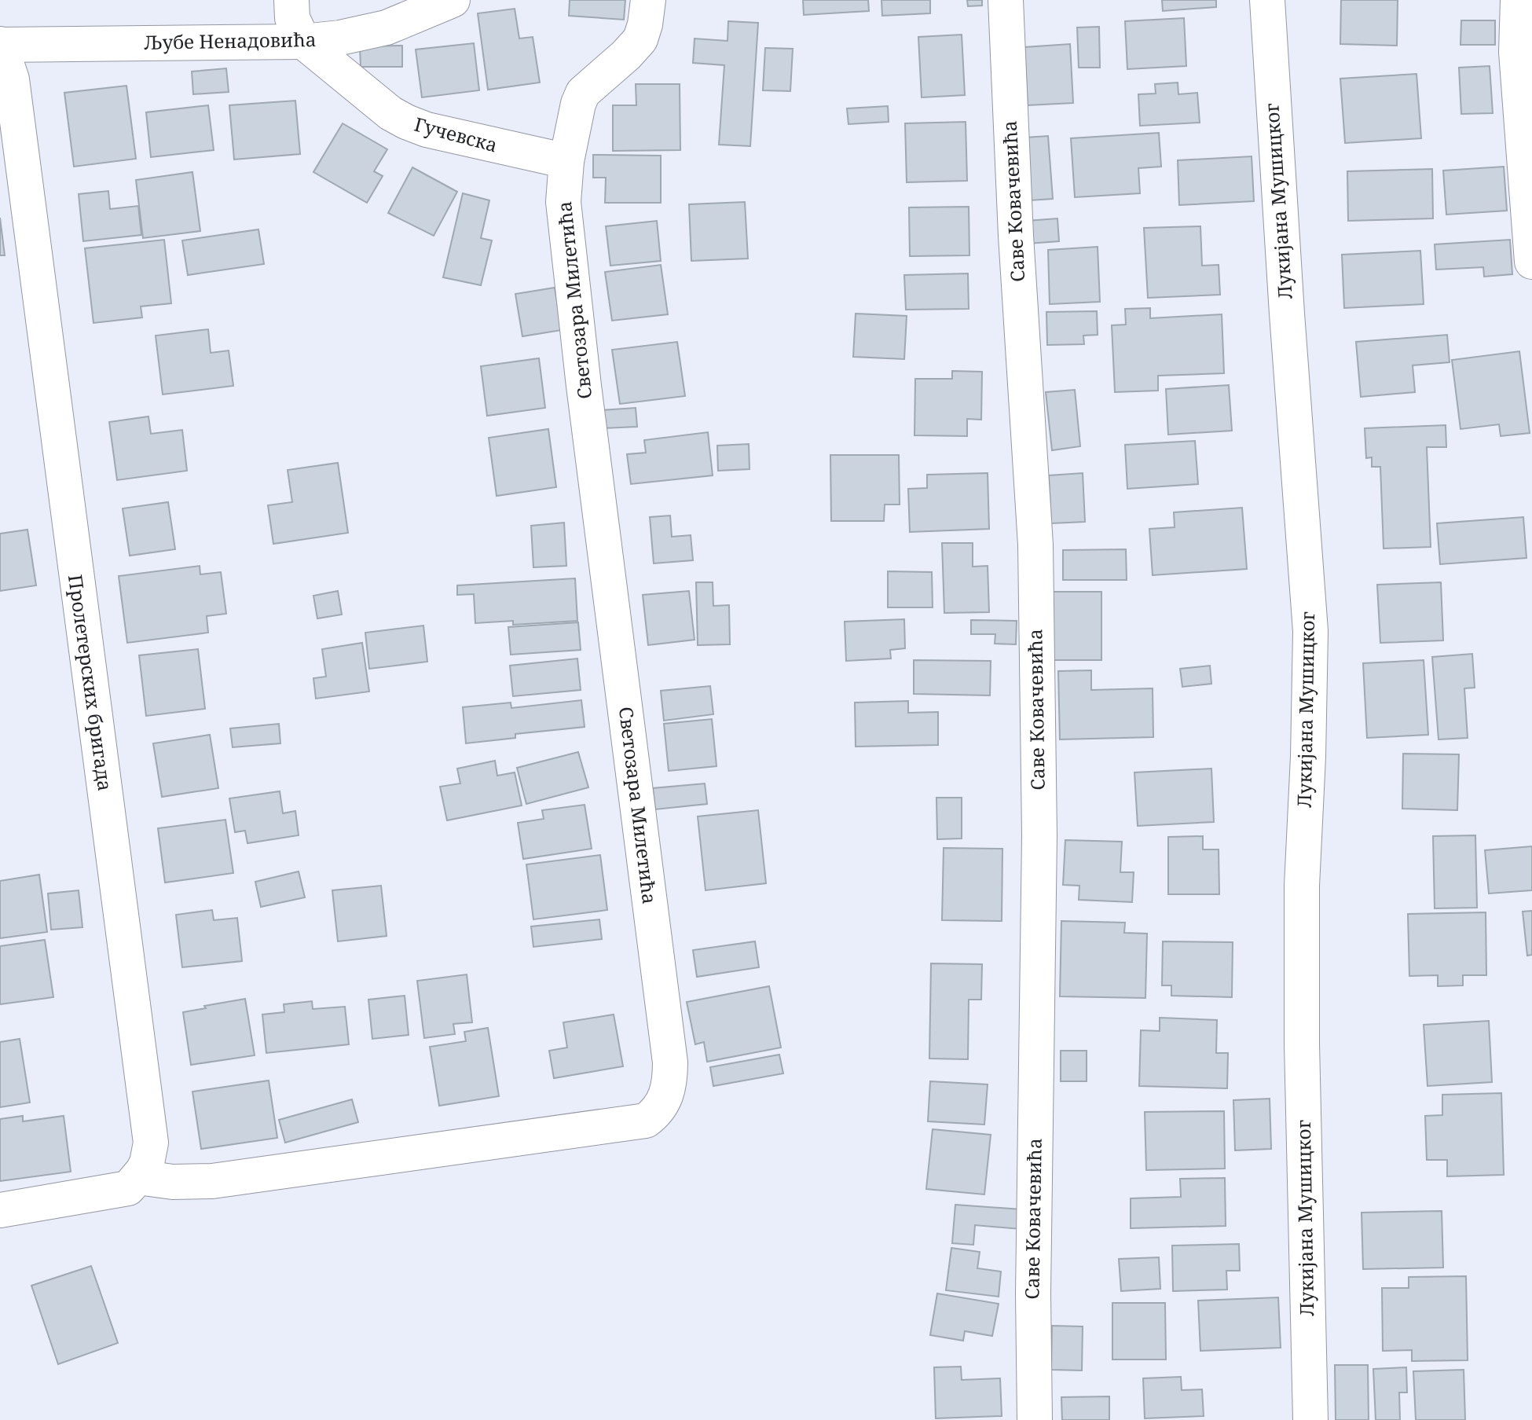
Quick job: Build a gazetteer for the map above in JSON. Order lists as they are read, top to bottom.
{
  "streets": {
    "street": [
      "Љубе Ненадовића",
      "Гучевска",
      "Саве Ковачевића",
      "Лукијана Мушицког",
      "Светозара Милетића",
      "Пролетерских бригада"
    ]
  },
  "crossings": [
    ["Љубе Ненадовића", "Гучевска"],
    ["Љубе Ненадовића", "Пролетерских бригада"],
    ["Гучевска", "Светозара Милетића"],
    ["Светозара Милетића", "Пролетерских бригада"]
  ]
}
